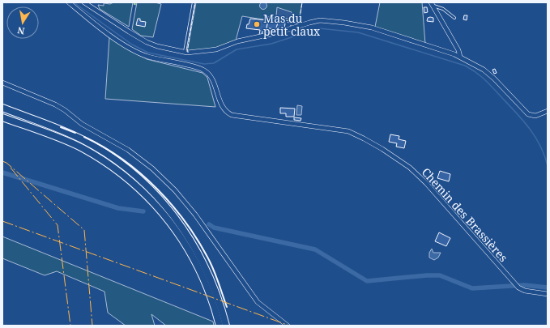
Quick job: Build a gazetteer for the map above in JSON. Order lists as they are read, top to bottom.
{
  "streets": {
    "street": ["Chemin des Brassières"]
  },
  "places": ["Mas du petit claux"],
  "north": "bottom"
}
